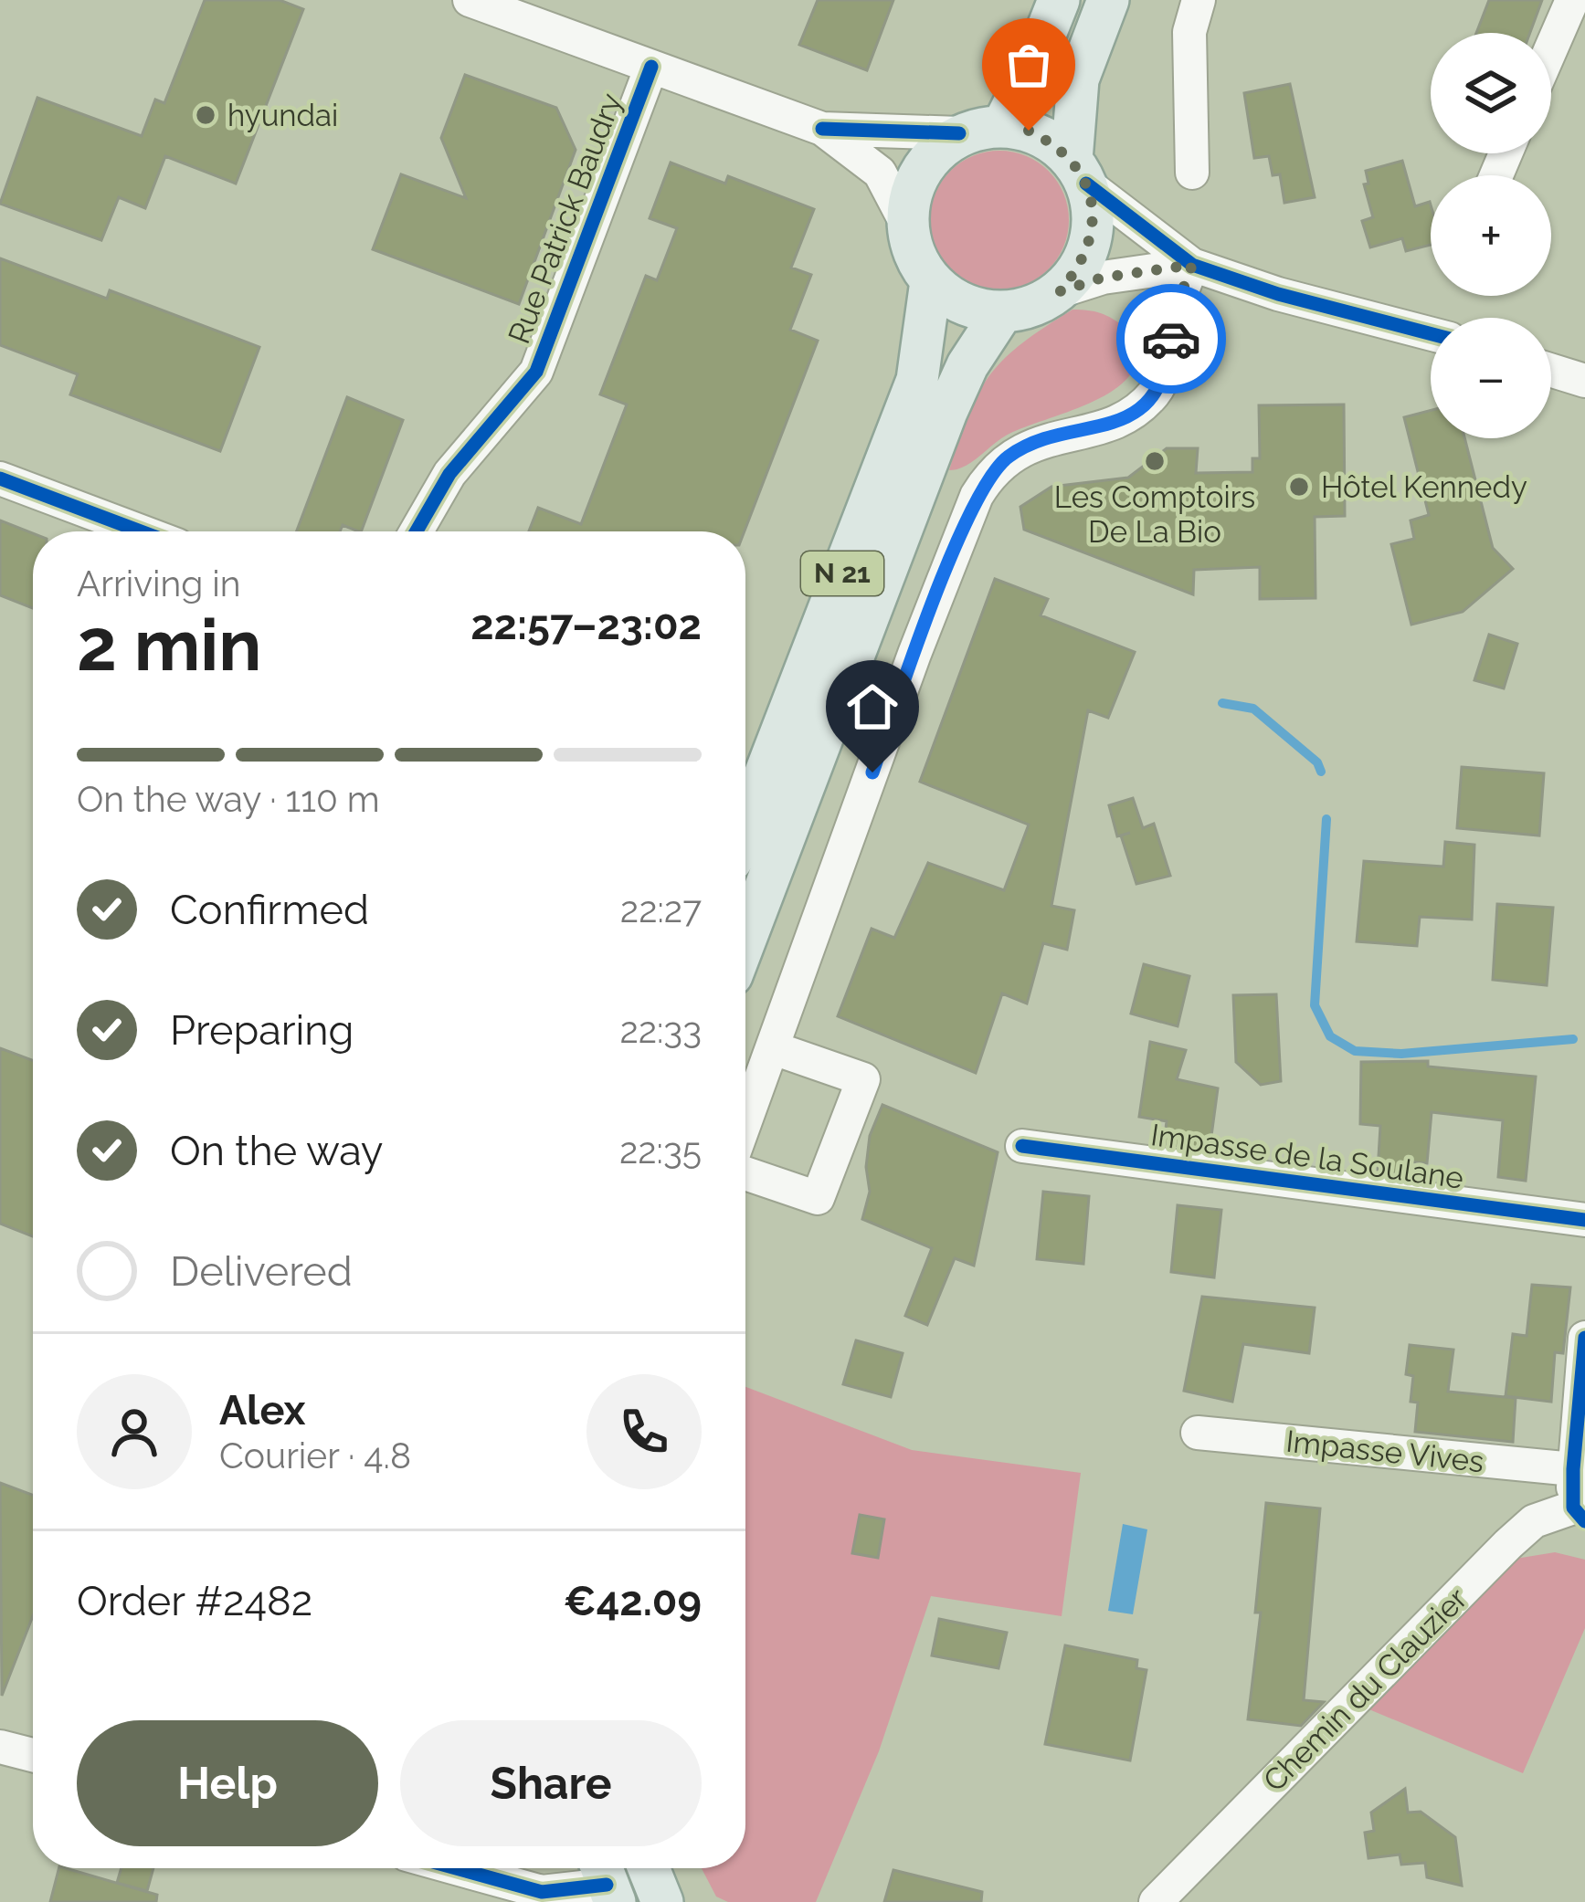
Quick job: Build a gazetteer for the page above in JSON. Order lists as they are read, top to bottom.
{
  "streets": {
    "main road": ["N 21"],
    "street": [
      "Rue Patrick Baudry",
      "Impasse de la Soulane",
      "Impasse Vives",
      "Chemin du Clauzier"
    ]
  },
  "places": ["hyundai", "Les Comptoirs De La Bio", "Hôtel Kennedy"],
  "page": {
    "map_buttons": ["+", "−"],
    "heading": ["2 min", "Arriving in", "22:57–23:02"],
    "panel": [
      "Alex",
      "Courier · 4.8",
      "Order #2482",
      "€42.09"
    ],
    "bar": "On the way · 110 m",
    "list": [
      ["Confirmed", "22:27"],
      ["Preparing", "22:33"],
      ["On the way", "22:35"],
      "Delivered"
    ],
    "buttons": ["Help", "Share"]
  }
}
